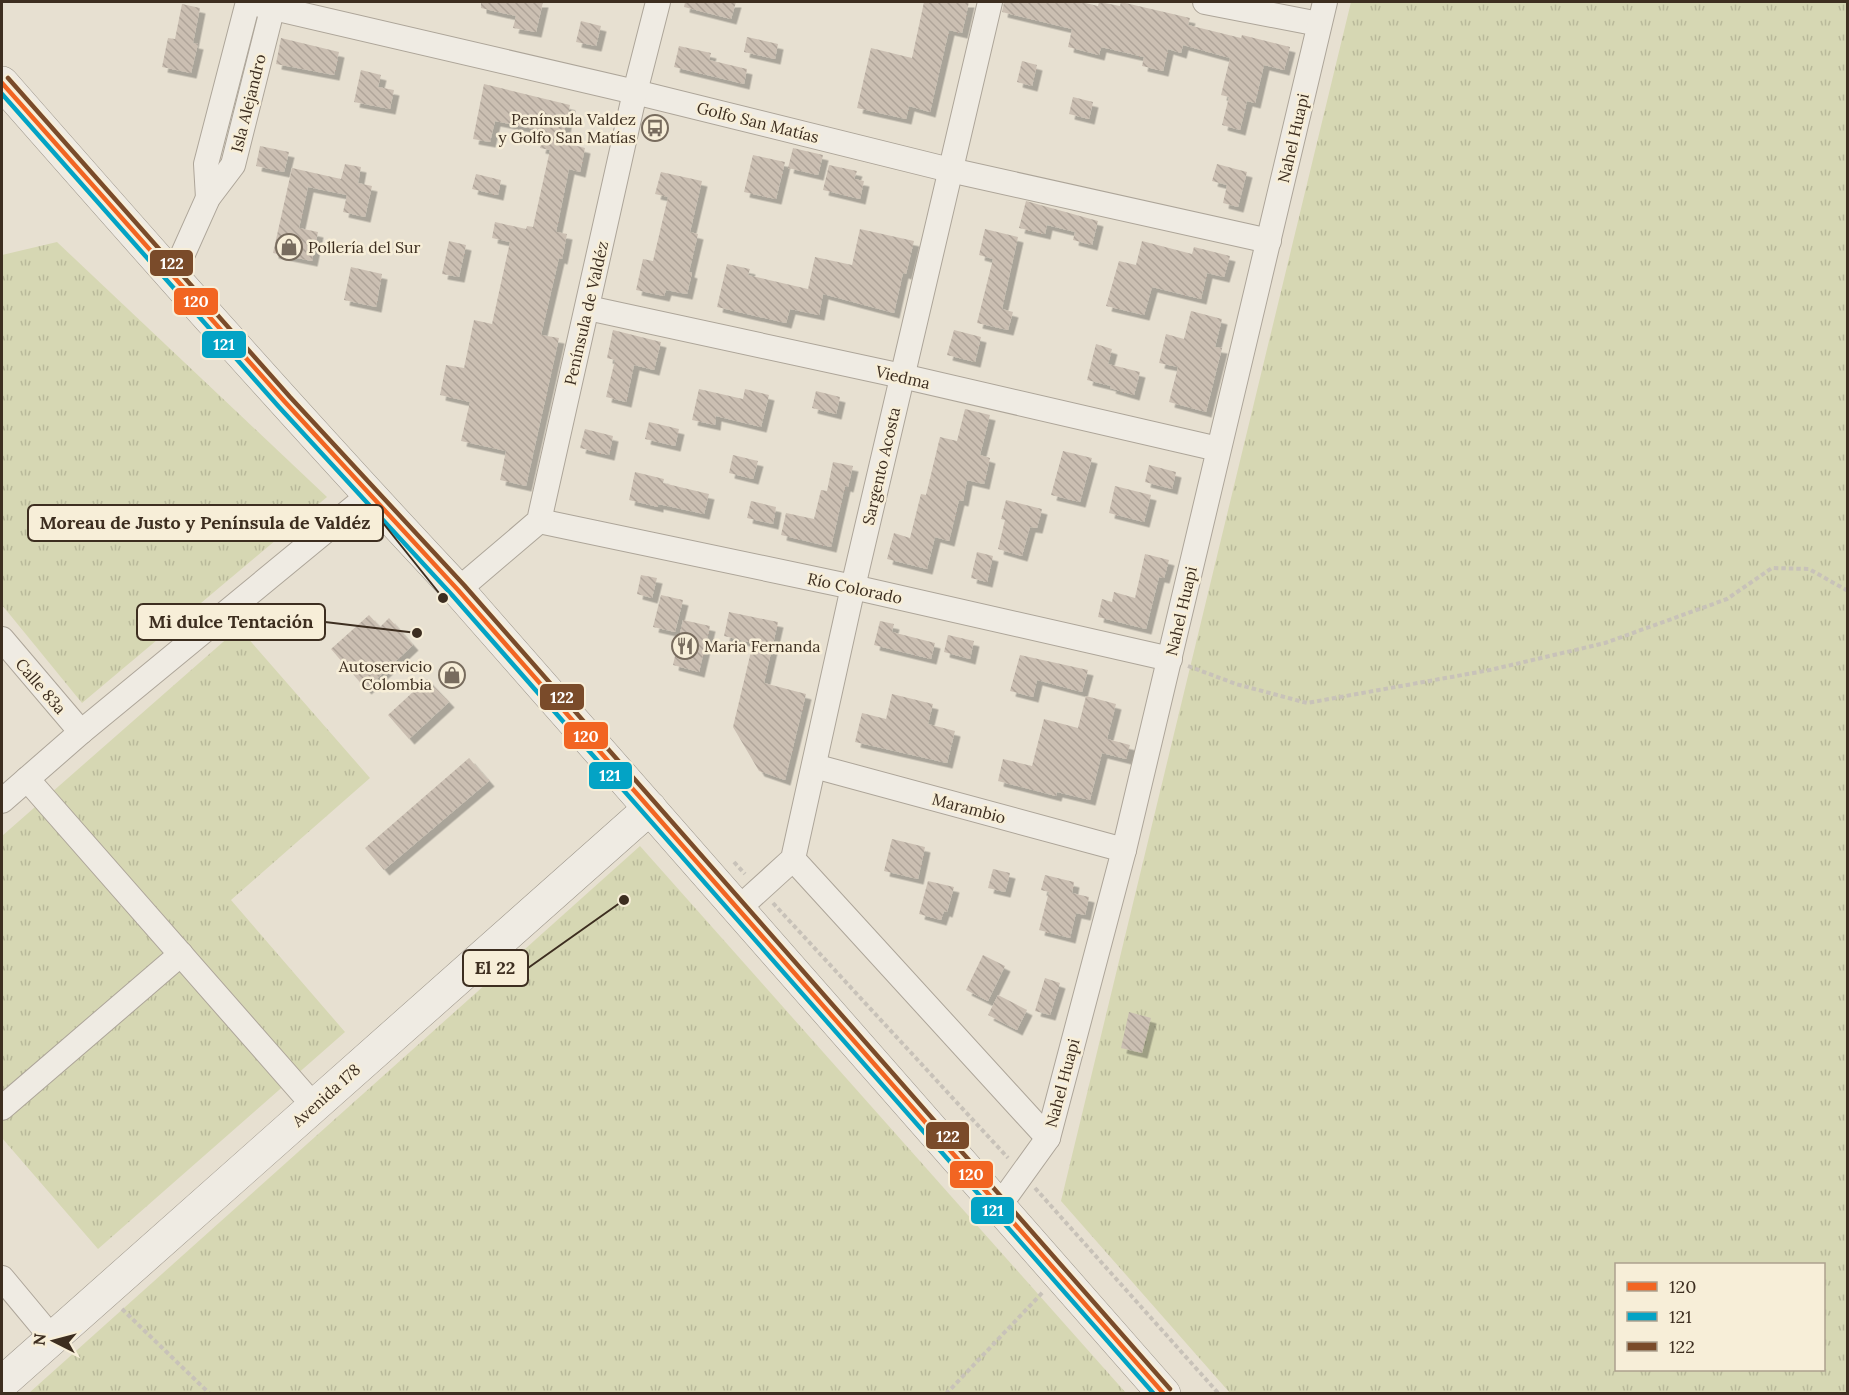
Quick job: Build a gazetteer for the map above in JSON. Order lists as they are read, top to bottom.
{
  "streets": {
    "main road": ["Avenida 178"],
    "street": [
      "Isla Alejandro",
      "Golfo San Matías",
      "Nahel Huapi",
      "Península de Valdéz",
      "Viedma",
      "Sargento Acosta",
      "Río Colorado",
      "Calle 83a",
      "Marambio"
    ]
  },
  "crossings": [
    ["Isla Alejandro", "Golfo San Matías"],
    ["Golfo San Matías", "Nahel Huapi"],
    ["Golfo San Matías", "Península de Valdéz"],
    ["Golfo San Matías", "Sargento Acosta"],
    ["Nahel Huapi", "Viedma"],
    ["Nahel Huapi", "Río Colorado"],
    ["Nahel Huapi", "Marambio"],
    ["Península de Valdéz", "Viedma"],
    ["Península de Valdéz", "Río Colorado"],
    ["Viedma", "Sargento Acosta"],
    ["Sargento Acosta", "Río Colorado"],
    ["Sargento Acosta", "Marambio"]
  ],
  "places": {
    "bus stop": ["Península Valdez y Golfo San Matías"],
    "shop": ["Pollería del Sur", "Autoservicio Colombia"],
    "other": ["Moreau de Justo y Península de Valdéz", "Mi dulce Tentación", "El 22"],
    "restaurant": ["Maria Fernanda"]
  },
  "lines": ["transit line 122", "transit line 120", "transit line 121"],
  "legend": ["120", "121", "122"],
  "north": "left"
}
